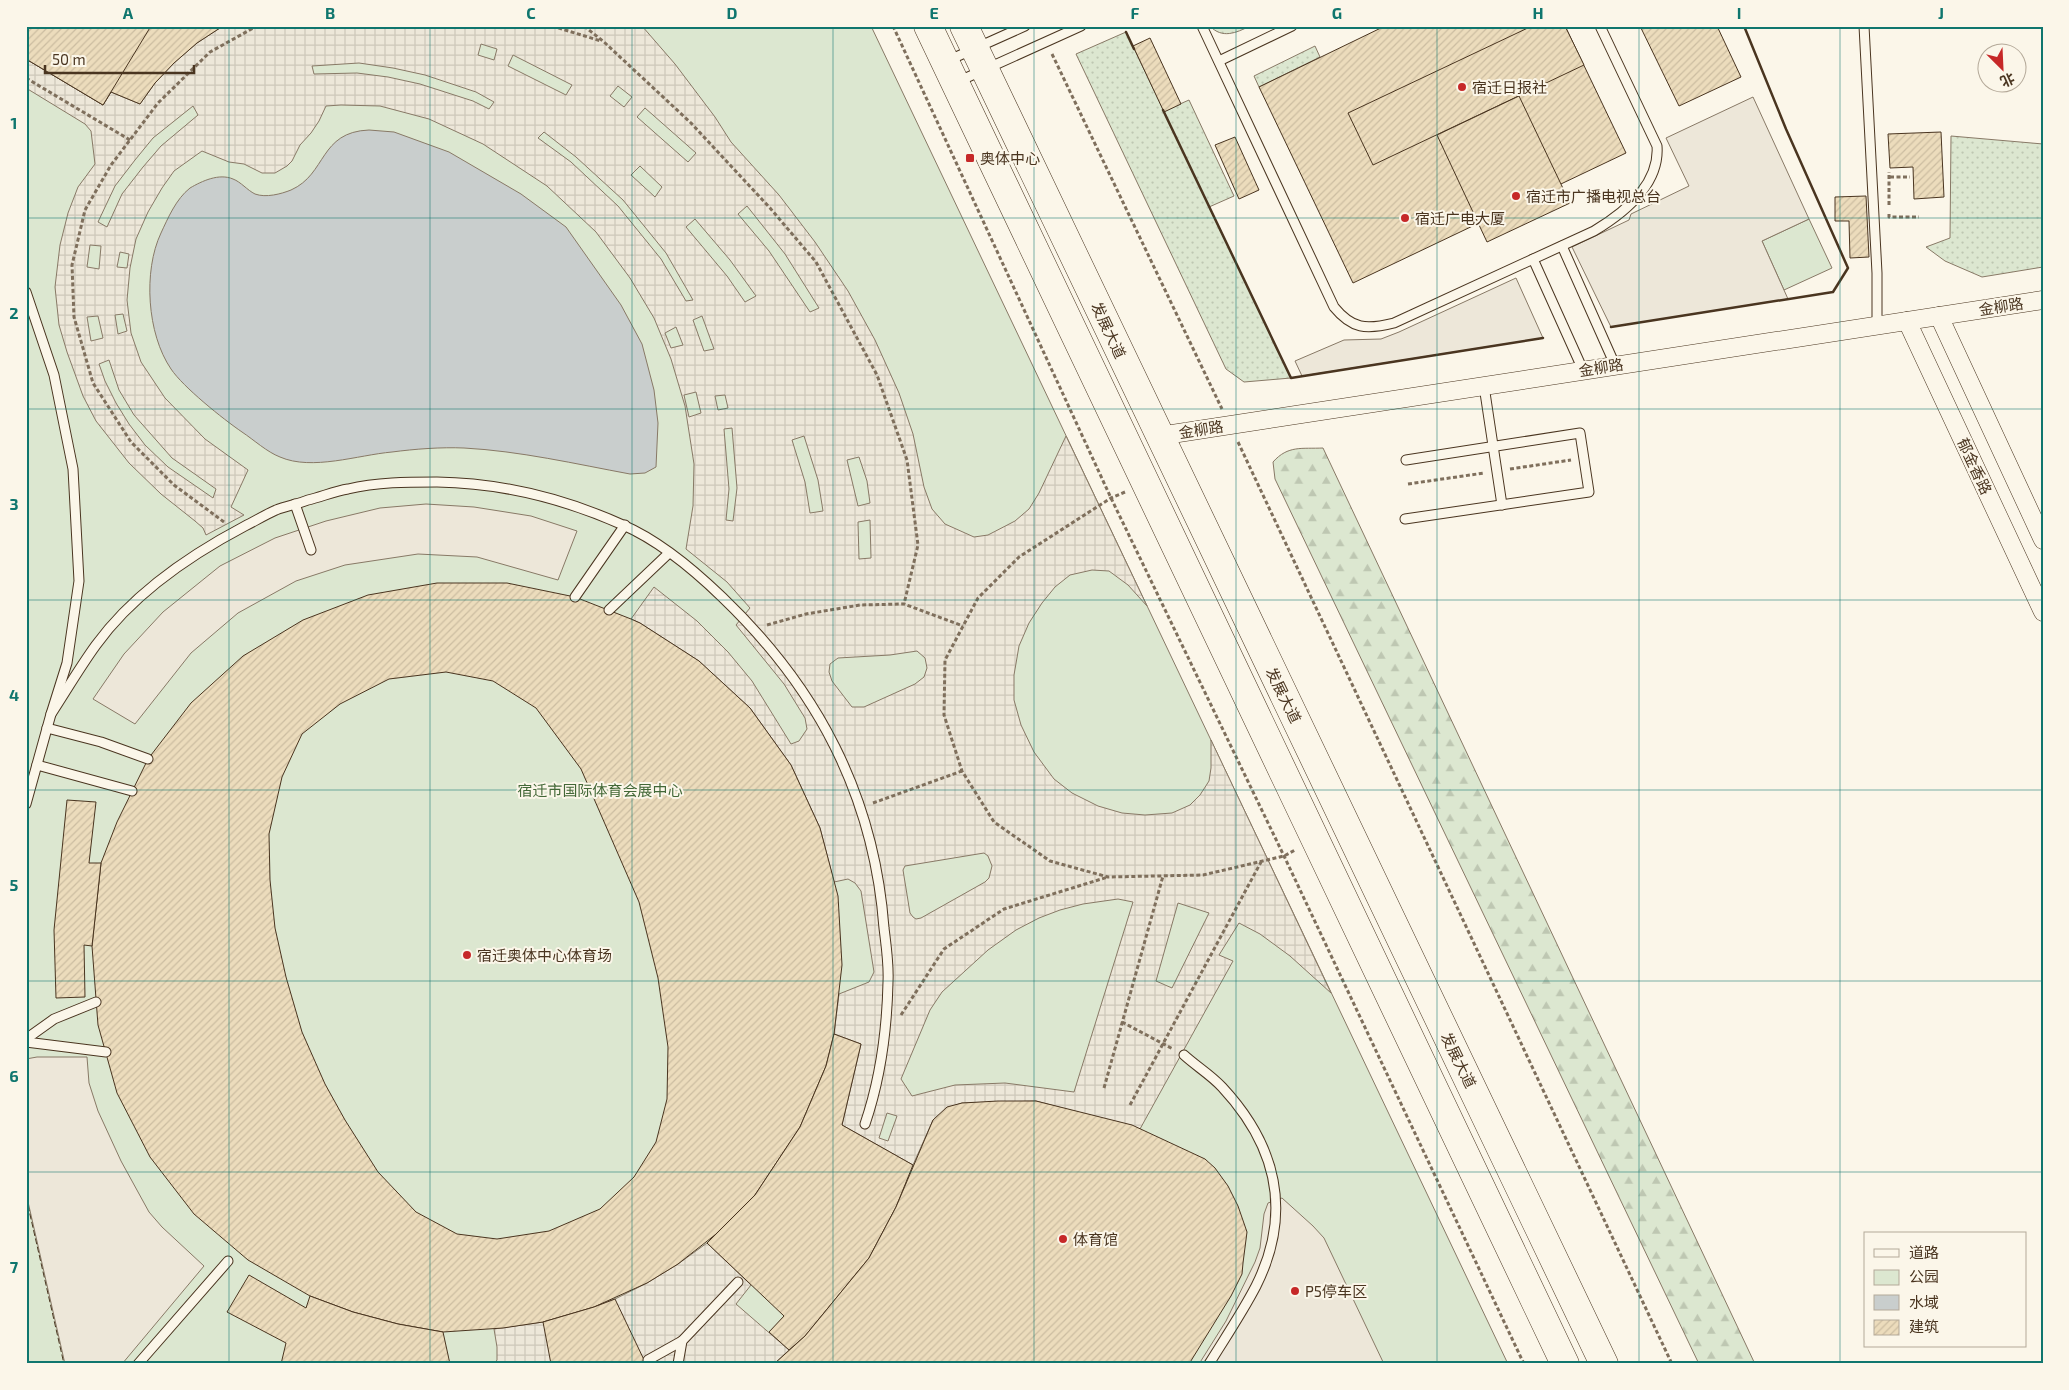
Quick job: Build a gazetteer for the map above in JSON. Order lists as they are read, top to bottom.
{
  "streets": {
    "main road": ["发展大道"],
    "street": ["金柳路", "郁金香路"]
  },
  "crossings": [
    ["金柳路", "发展大道"],
    ["金柳路", "郁金香路"]
  ],
  "parks": ["宿迁市国际体育会展中心"],
  "places": {
    "other": [
      "宿迁日报社",
      "宿迁市广播电视总台",
      "宿迁广电大厦",
      "宿迁奥体中心体育场",
      "体育馆",
      "P5停车区"
    ],
    "transit": ["奥体中心"]
  },
  "legend": [
    "道路",
    "公园",
    "水域",
    "建筑"
  ],
  "scale_bar": "50 m",
  "north": "bottom right",
  "grid": {
    "columns": [
      "A",
      "B",
      "C",
      "D",
      "E",
      "F",
      "G",
      "H",
      "I",
      "J"
    ],
    "rows": [
      "1",
      "2",
      "3",
      "4",
      "5",
      "6",
      "7"
    ]
  }
}
